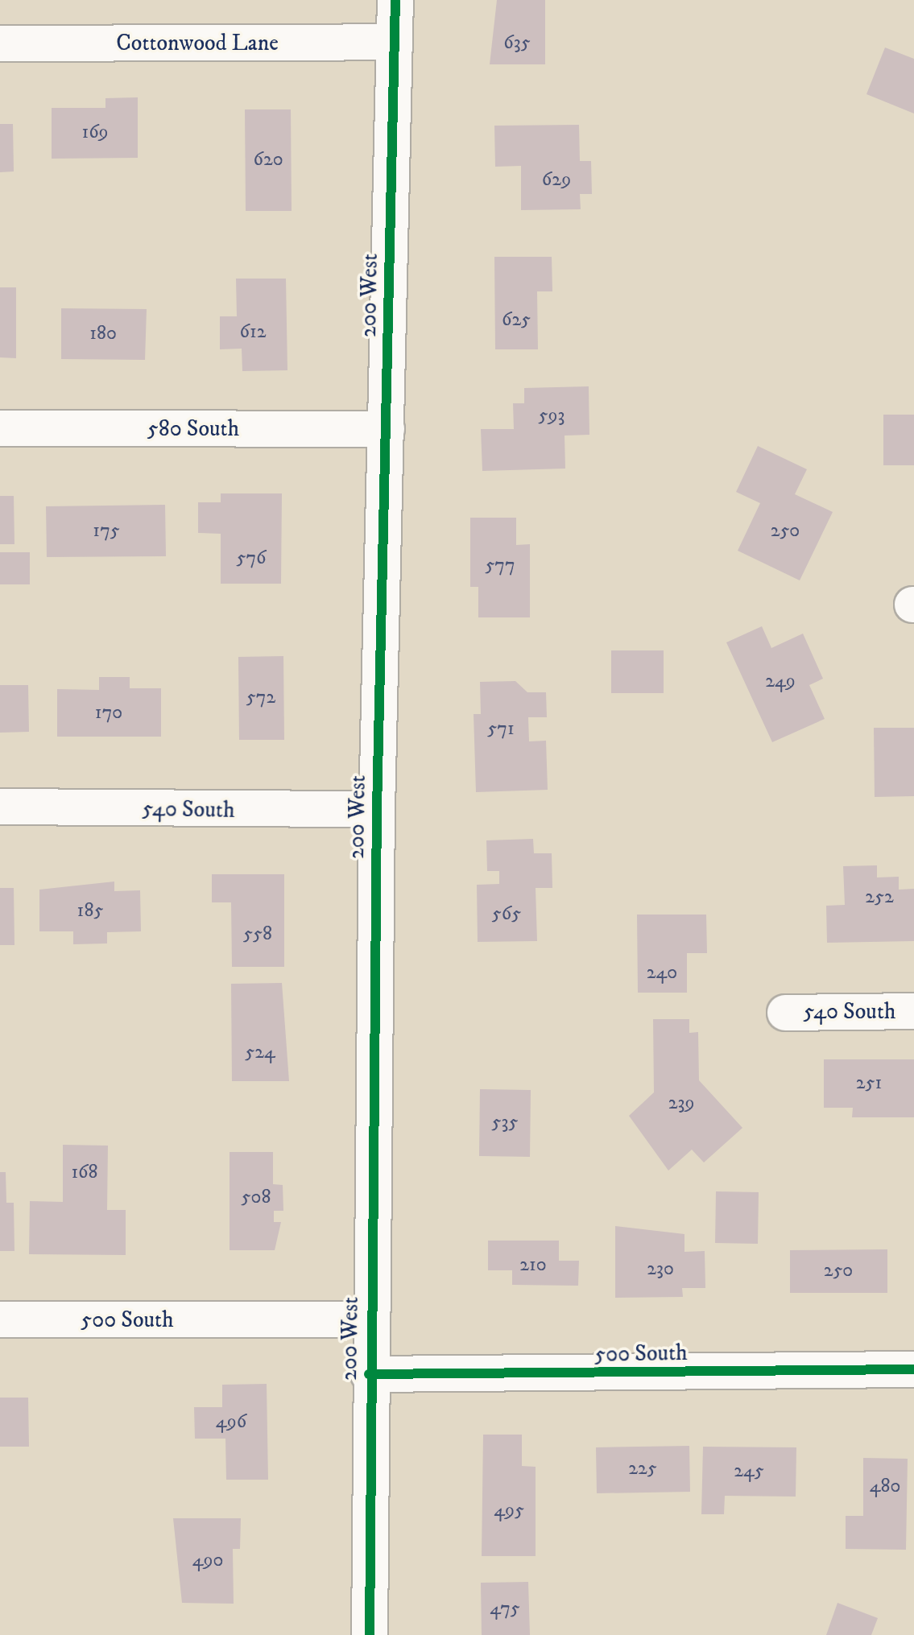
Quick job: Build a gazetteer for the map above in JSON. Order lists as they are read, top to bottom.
{
  "streets": {
    "street": [
      "Cottonwood Lane",
      "200 West",
      "580 South",
      "540 South",
      "500 South"
    ]
  },
  "crossings": [
    ["Cottonwood Lane", "200 West"],
    ["200 West", "580 South"],
    ["200 West", "540 South"],
    ["200 West", "500 South"]
  ],
  "house_numbers": [
    "635",
    "169",
    "620",
    "629",
    "625",
    "612",
    "180",
    "593",
    "175",
    "250",
    "576",
    "577",
    "249",
    "572",
    "170",
    "571",
    "252",
    "185",
    "565",
    "558",
    "240",
    "524",
    "251",
    "239",
    "535",
    "168",
    "508",
    "210",
    "230",
    "250",
    "496",
    "225",
    "245",
    "480",
    "495",
    "490",
    "475"
  ]
}
